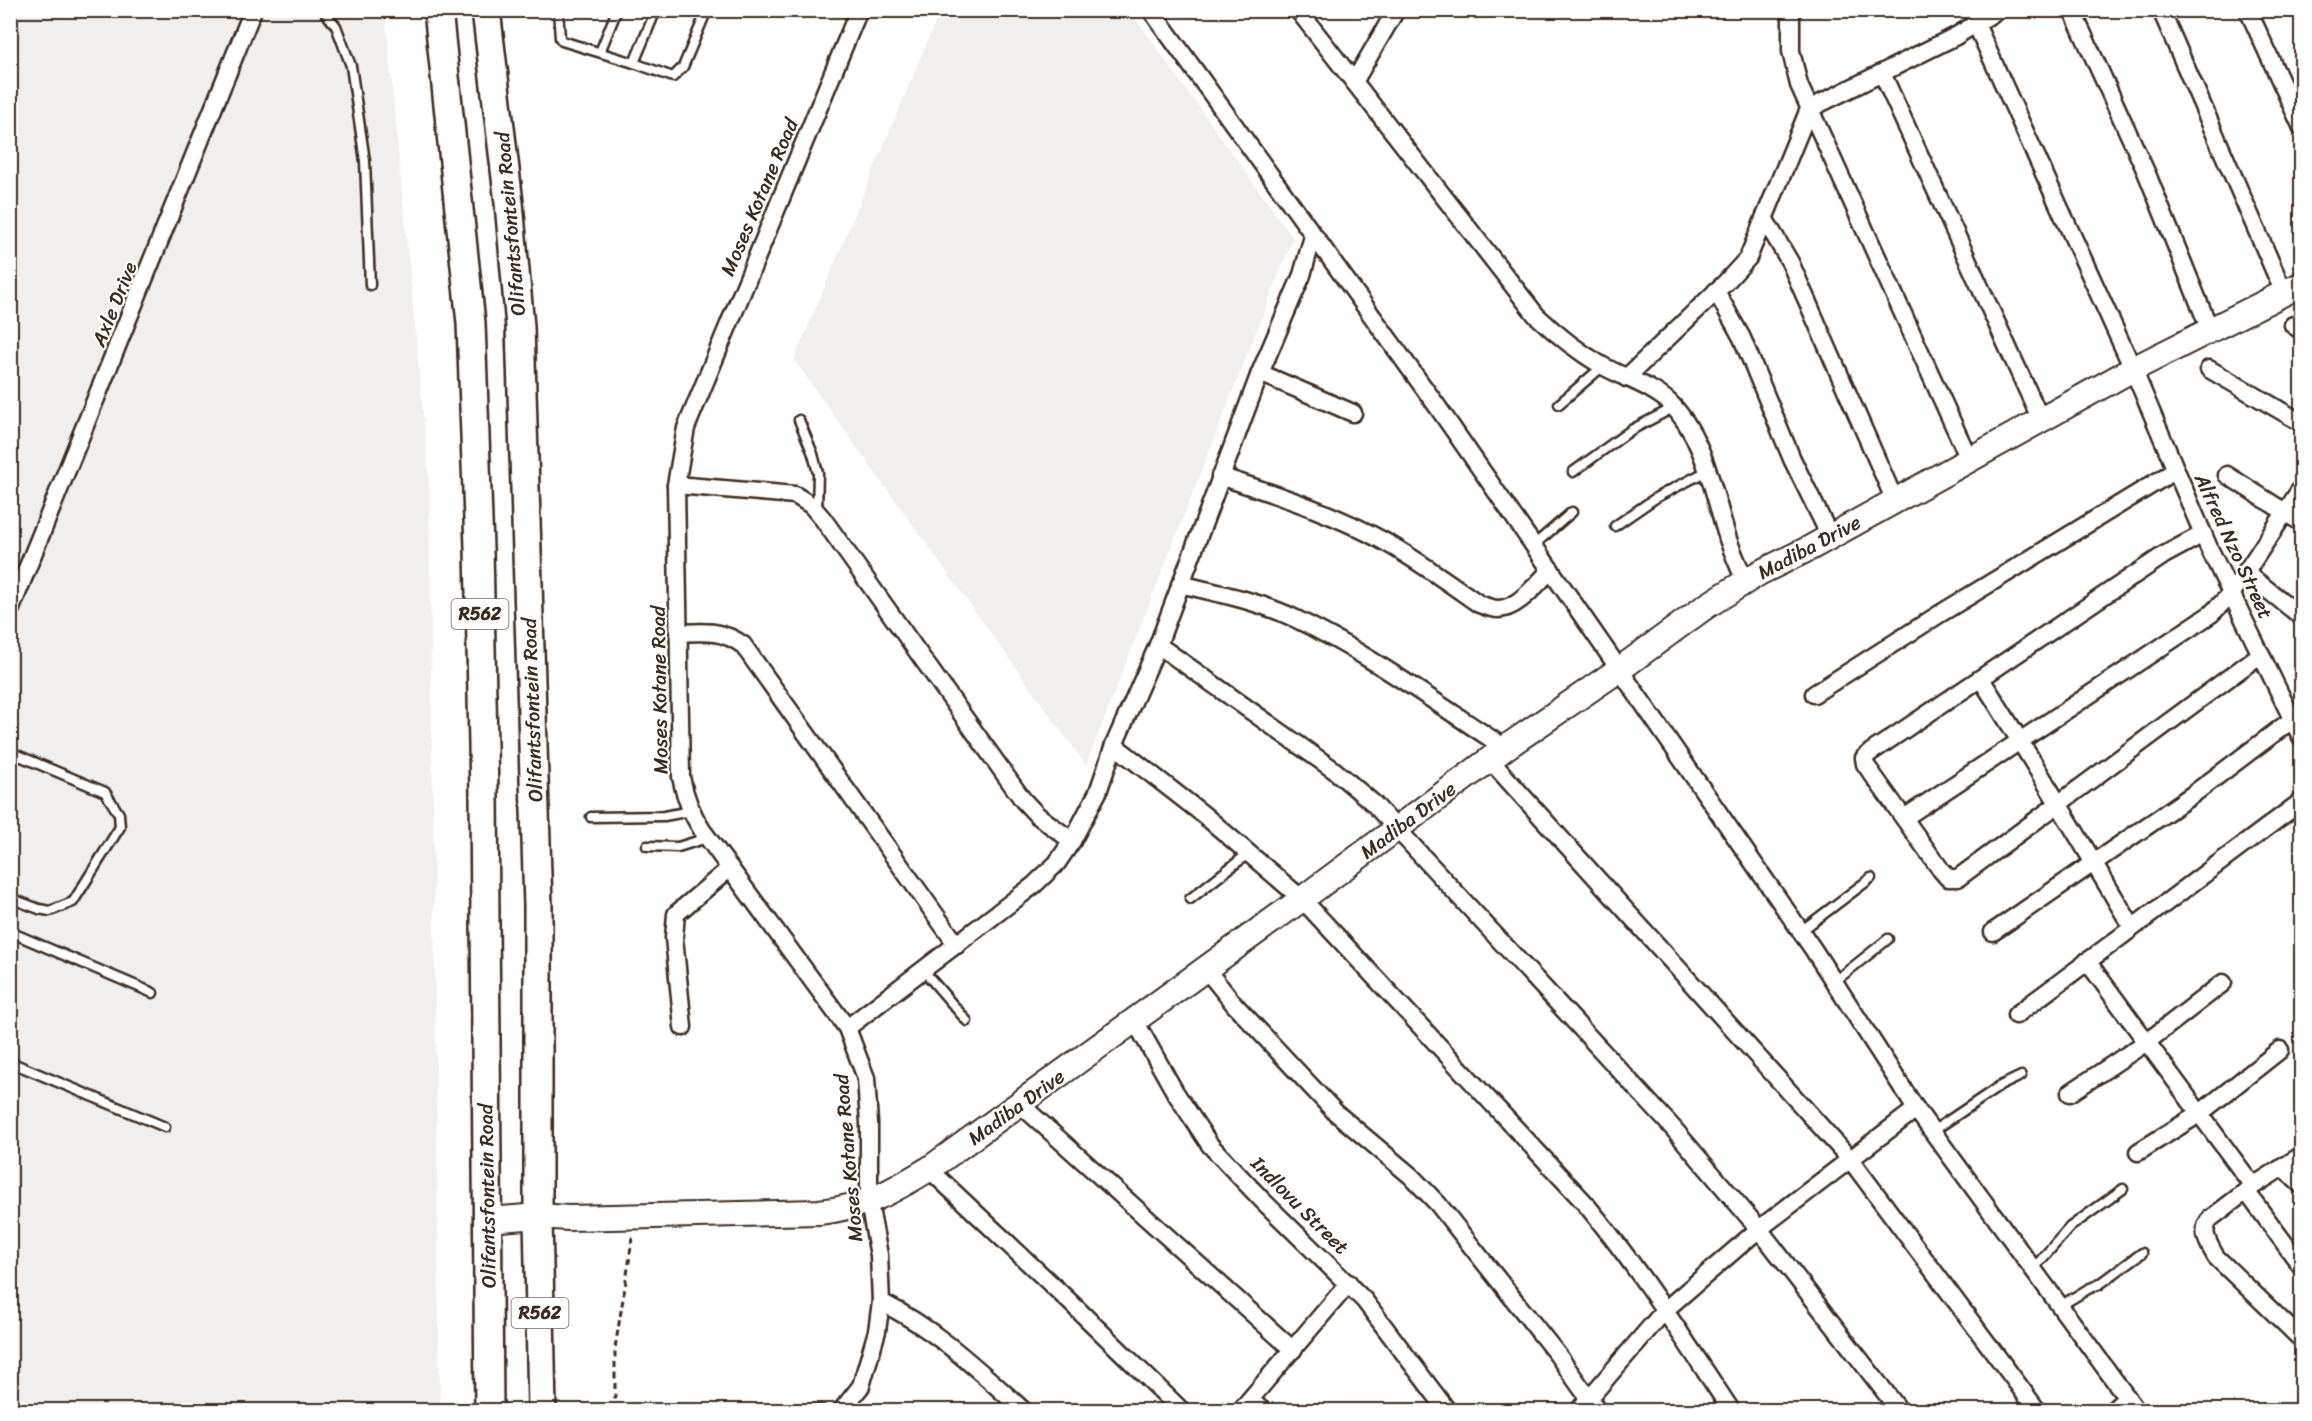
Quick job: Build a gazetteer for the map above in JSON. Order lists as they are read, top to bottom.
{
  "streets": {
    "main road": ["Olifantsfontein Road", "R562"],
    "street": [
      "Moses Kotane Road",
      "Axle Drive",
      "Alfred Nzo Street",
      "Madiba Drive",
      "Indlovu Street"
    ]
  },
  "crossings": [
    ["Moses Kotane Road", "Madiba Drive"],
    ["Olifantsfontein Road", "Madiba Drive"],
    ["Alfred Nzo Street", "Madiba Drive"],
    ["Madiba Drive", "Indlovu Street"]
  ]
}
